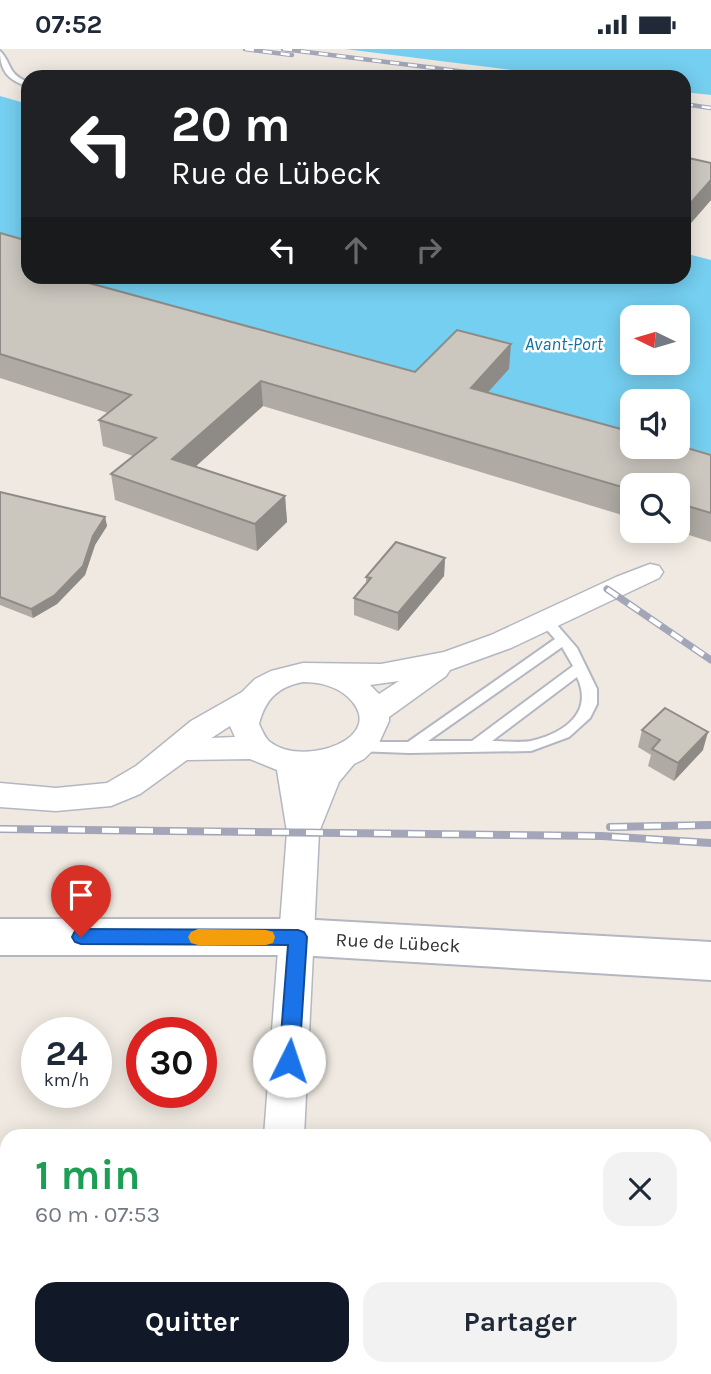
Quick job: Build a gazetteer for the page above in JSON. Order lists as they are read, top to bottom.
{
  "streets": {
    "main road": ["Rue de Lübeck"]
  },
  "water": ["Avant-Port"],
  "north": "left",
  "page": {
    "status": "07:52",
    "turn": ["20 m", "Rue de Lübeck"],
    "speed": "24 km/h",
    "limit": "30",
    "heading": ["1 min", "60 m · 07:53"],
    "buttons": ["Quitter", "Partager"]
  }
}
